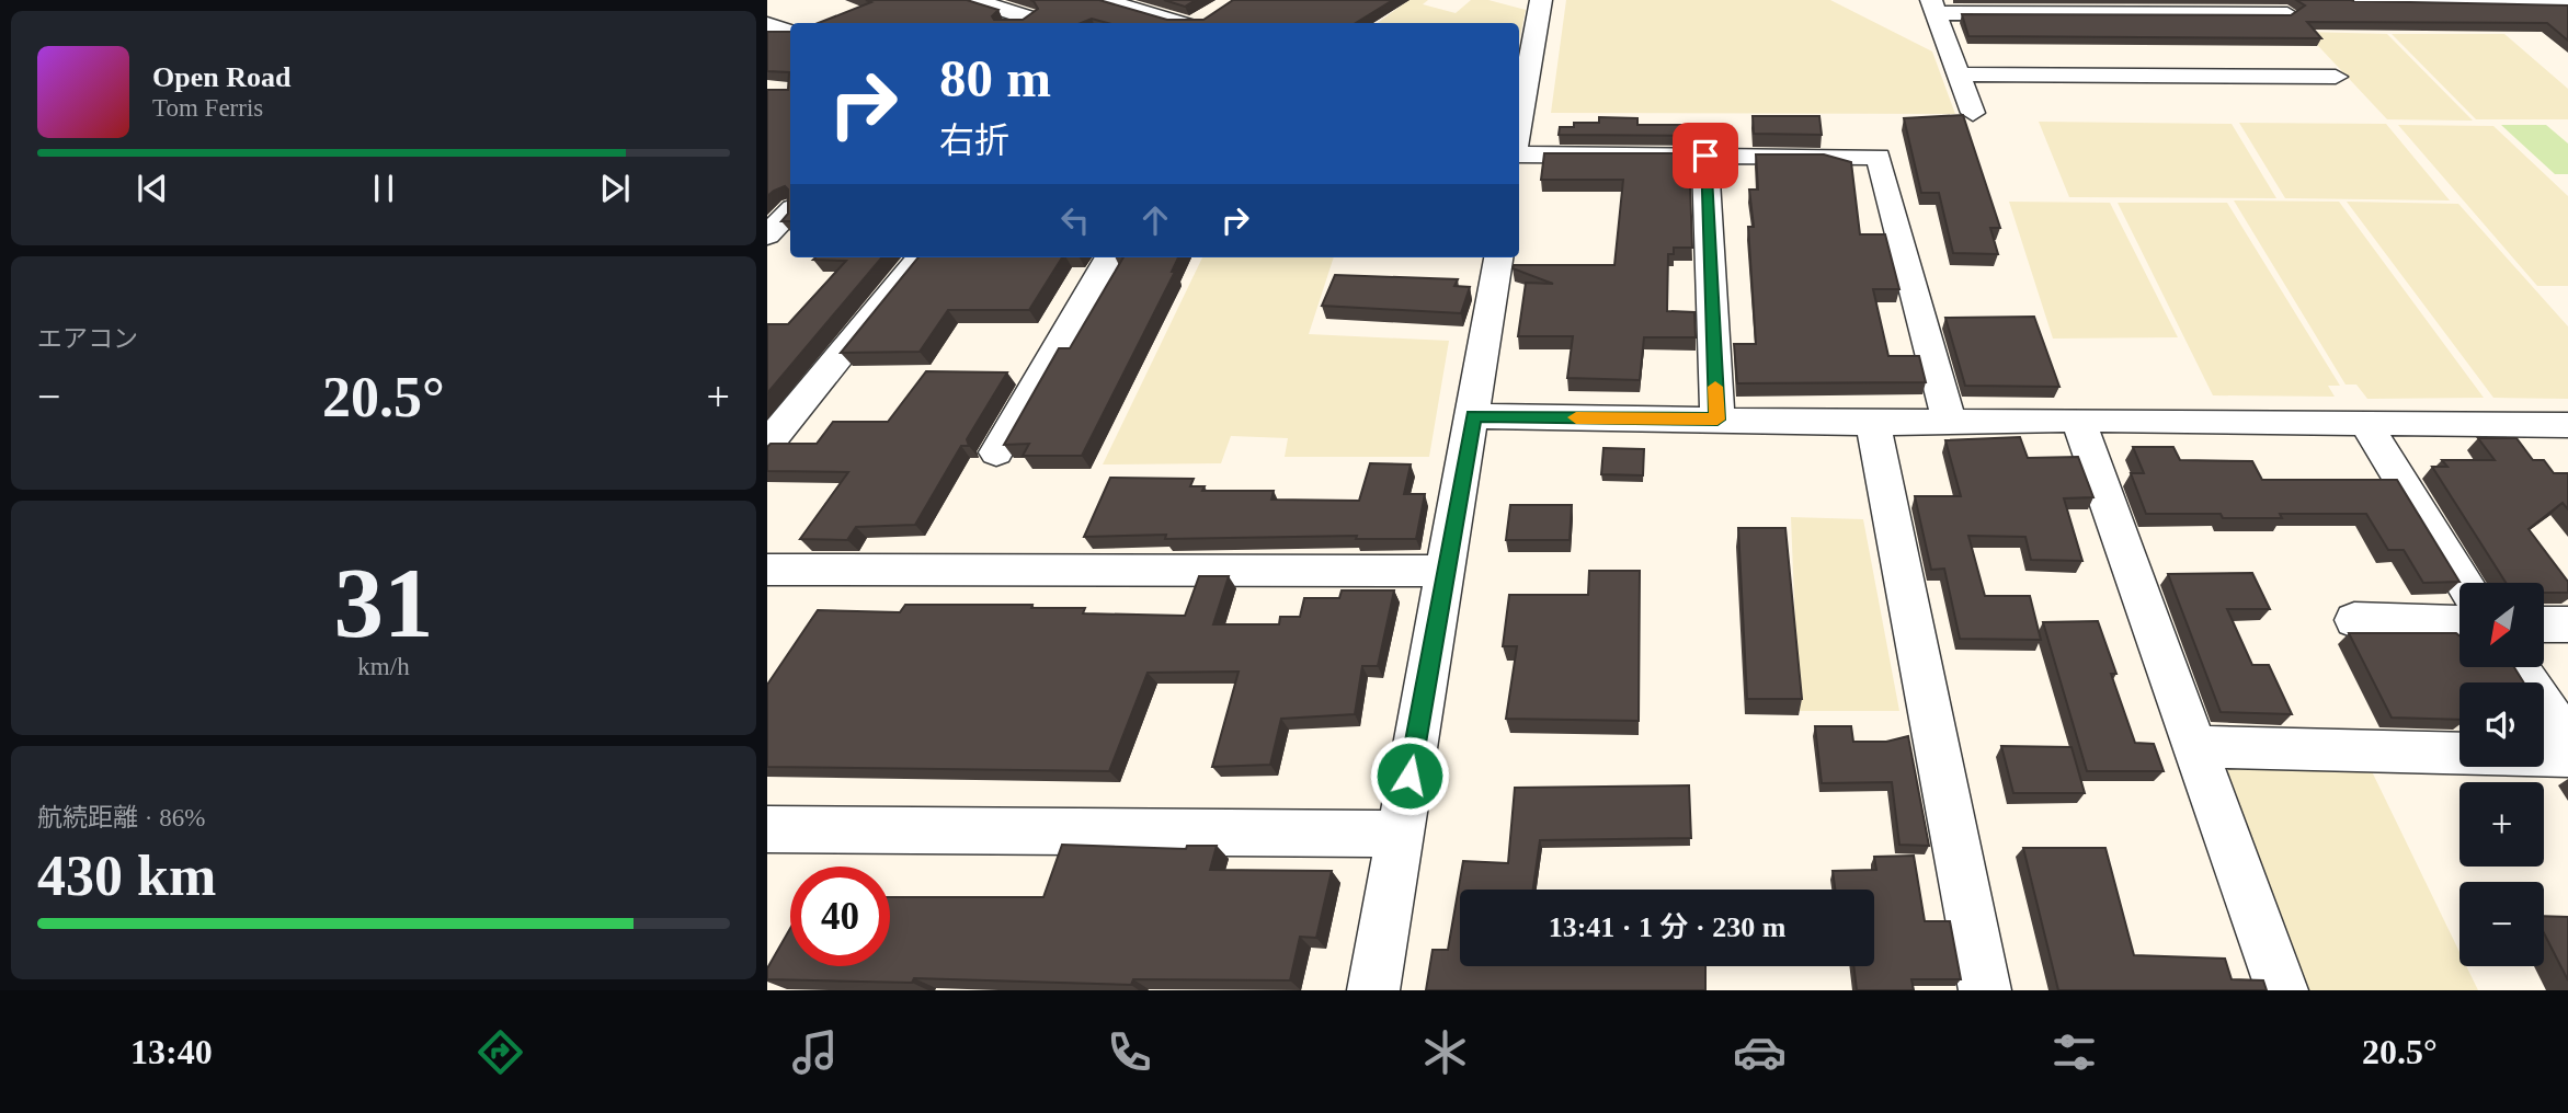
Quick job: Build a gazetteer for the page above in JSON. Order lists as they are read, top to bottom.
{
  "north": "bottom left",
  "page": {
    "turn": ["80 m", "右折"],
    "song": ["Open Road", "Tom Ferris"],
    "tile": [
      "エアコン",
      ["31", "km/h"],
      ["航続距離 · 86%", "430 km"]
    ],
    "heat": ["−", "20.5°", "+"],
    "map_buttons": ["+", "−"],
    "limit": "40",
    "trip": "13:41 · 1 分 · 230 m",
    "tabs": ["13:40", "20.5°"]
  }
}
